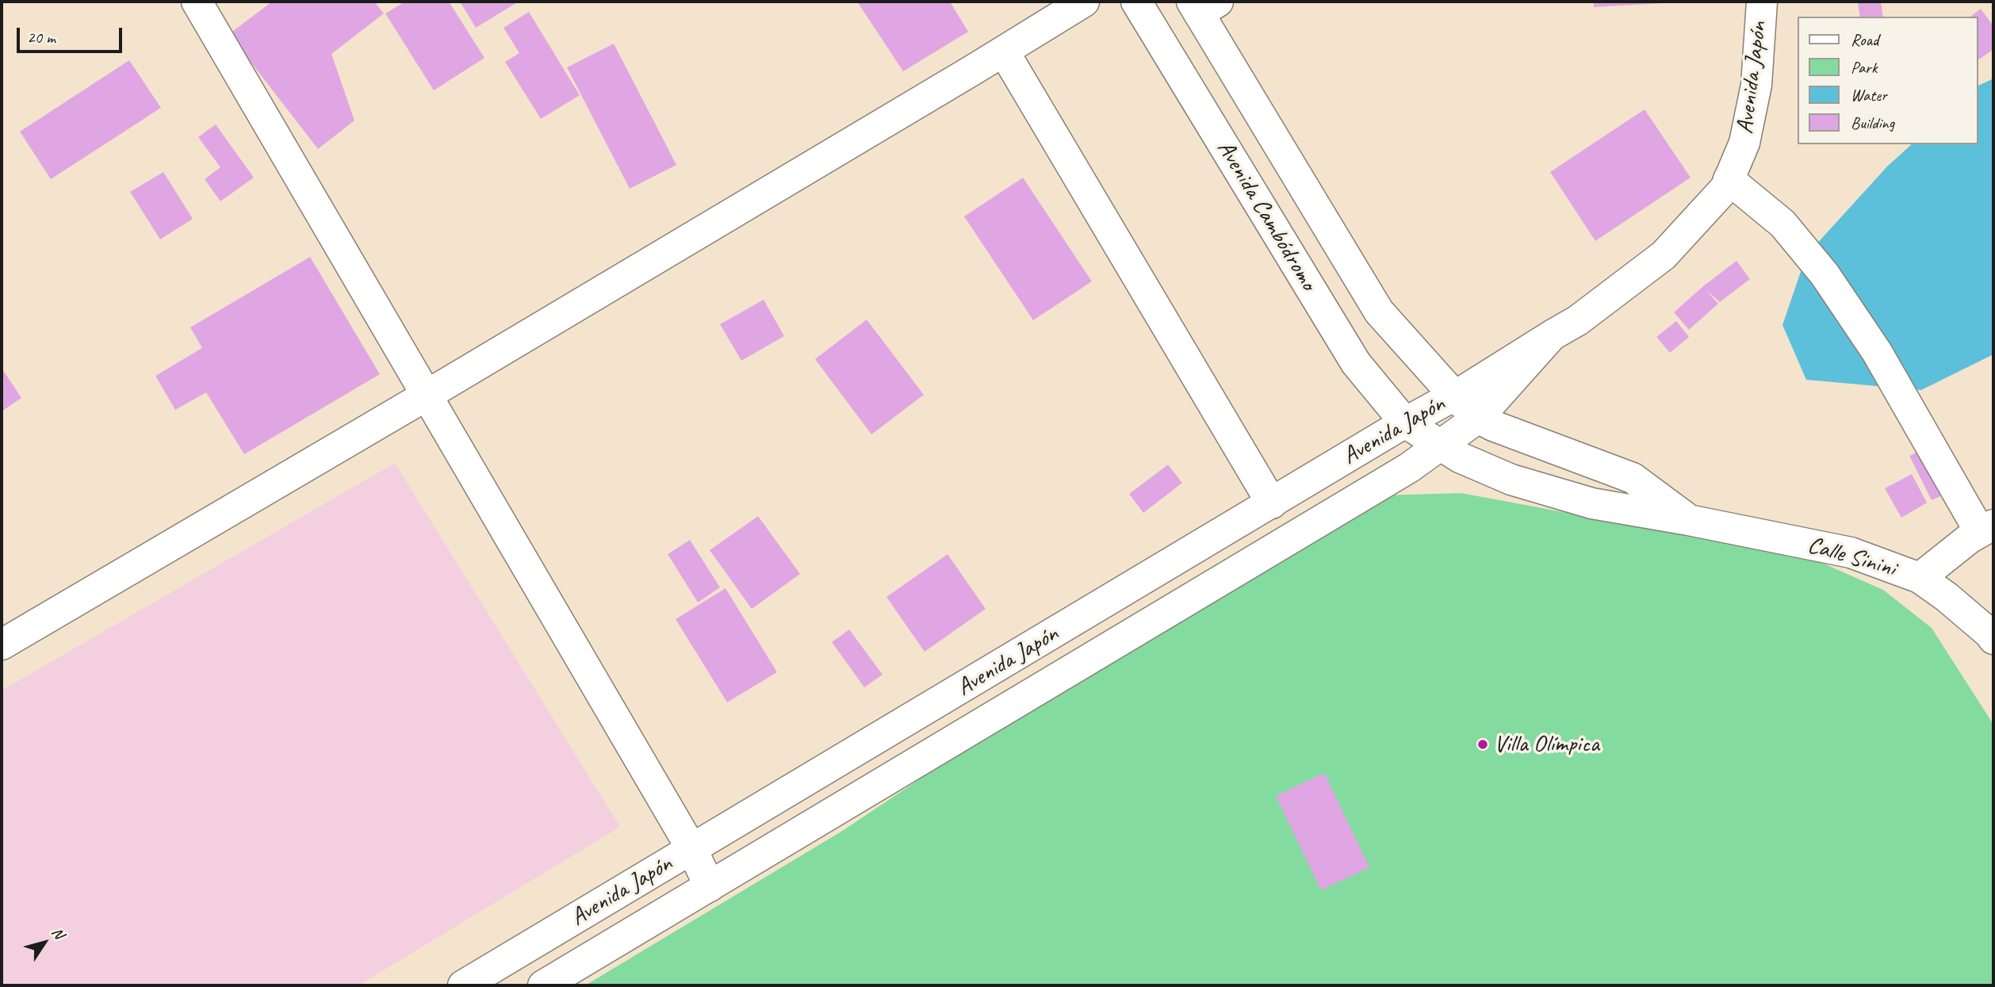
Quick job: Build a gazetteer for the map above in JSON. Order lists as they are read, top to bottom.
{
  "streets": {
    "street": ["Avenida Japón", "Avenida Cambódromo", "Calle Sinini"]
  },
  "crossings": [
    ["Avenida Japón", "Avenida Cambódromo"],
    ["Avenida Japón", "Calle Sinini"],
    ["Avenida Cambódromo", "Calle Sinini"]
  ],
  "places": ["Villa Olímpica"],
  "legend": [
    "Road",
    "Park",
    "Water",
    "Building"
  ],
  "scale_bar": "20 m",
  "north": "top right"
}
